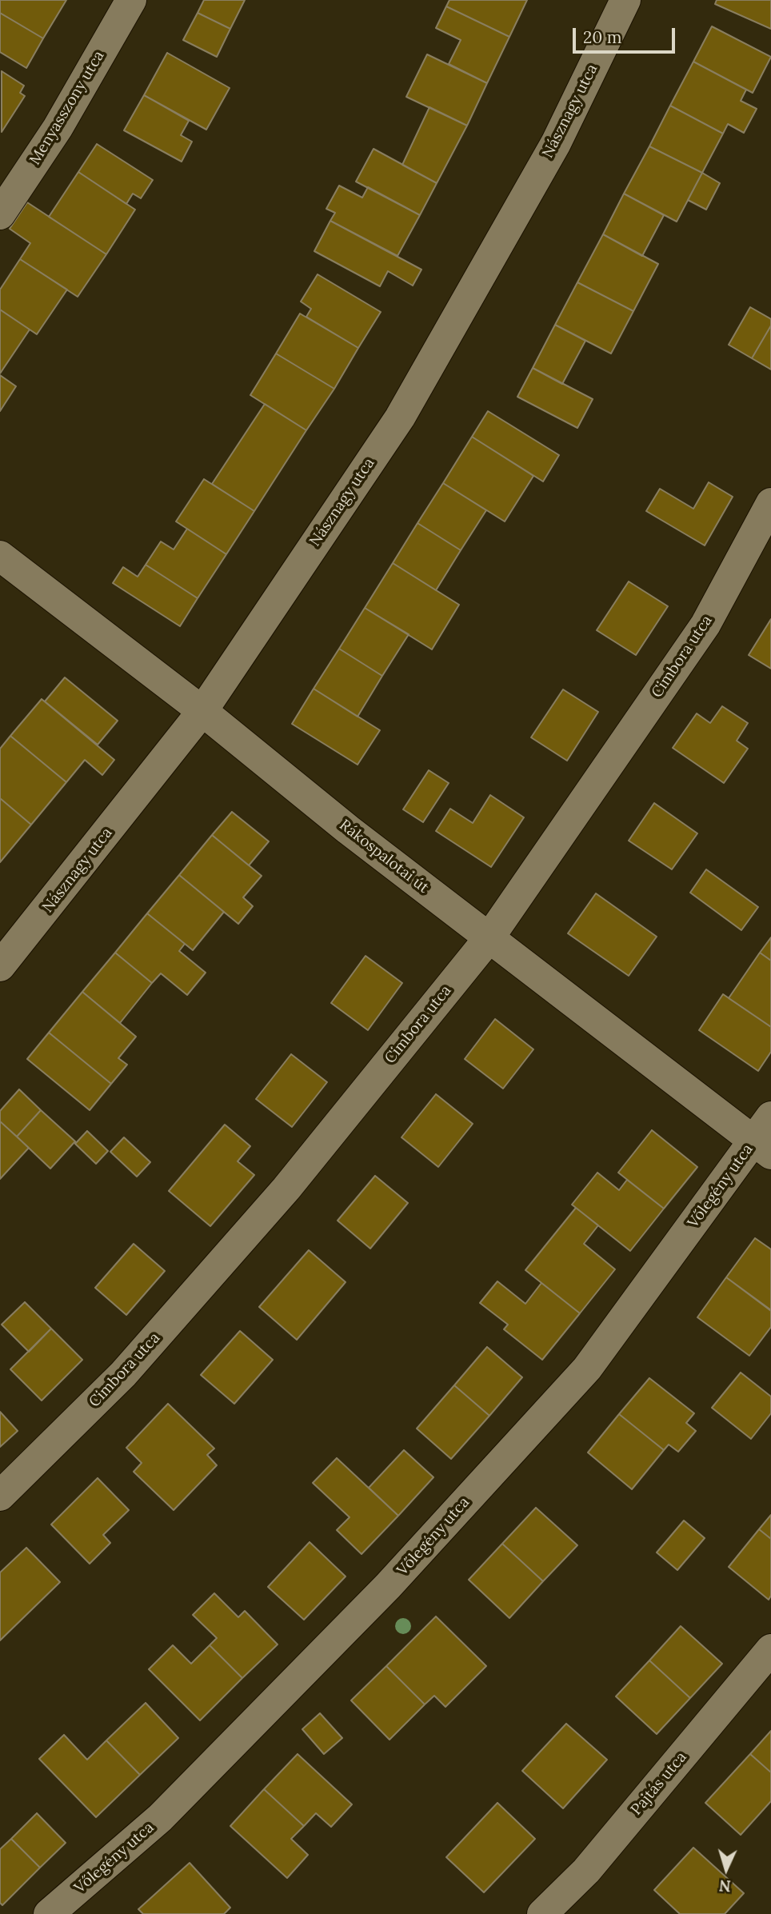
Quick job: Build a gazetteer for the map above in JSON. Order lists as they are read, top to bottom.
{
  "streets": {
    "street": [
      "Menyasszony utca",
      "Násznagy utca",
      "Cimbora utca",
      "Rákospalotai út",
      "Vőlegény utca",
      "Pajtás utca"
    ]
  },
  "crossings": [
    ["Násznagy utca", "Rákospalotai út"],
    ["Cimbora utca", "Rákospalotai út"],
    ["Rákospalotai út", "Vőlegény utca"]
  ],
  "scale_bar": "20 m",
  "north": "bottom"
}
